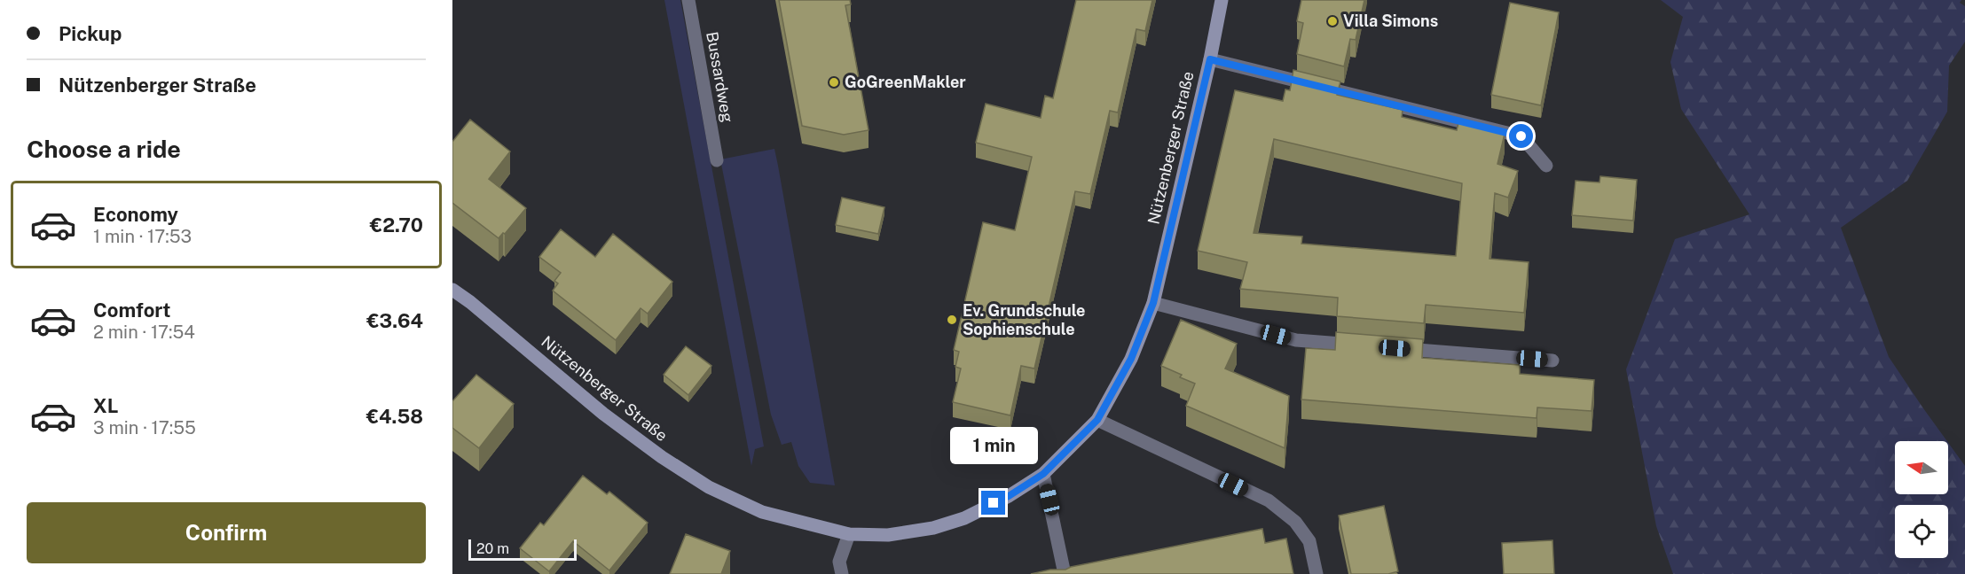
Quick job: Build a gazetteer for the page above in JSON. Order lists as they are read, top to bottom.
{
  "streets": {
    "street": ["Bussardweg", "Nützenberger Straße"]
  },
  "places": ["Villa Simons", "GoGreenMakler", "Ev. Grundschule Sophienschule"],
  "scale_bar": "20 m",
  "north": "left",
  "page": {
    "banner": ["Pickup", "Nützenberger Straße"],
    "heading": "Choose a ride",
    "list": [
      {
        "name": "Economy",
        "note": "1 min · 17:53",
        "value": "€2.70"
      },
      {
        "name": "Comfort",
        "note": "2 min · 17:54",
        "value": "€3.64"
      },
      {
        "name": "XL",
        "note": "3 min · 17:55",
        "value": "€4.58"
      }
    ],
    "bubble": "1 min",
    "buttons": "Confirm",
    "scale": "20 m"
  }
}
